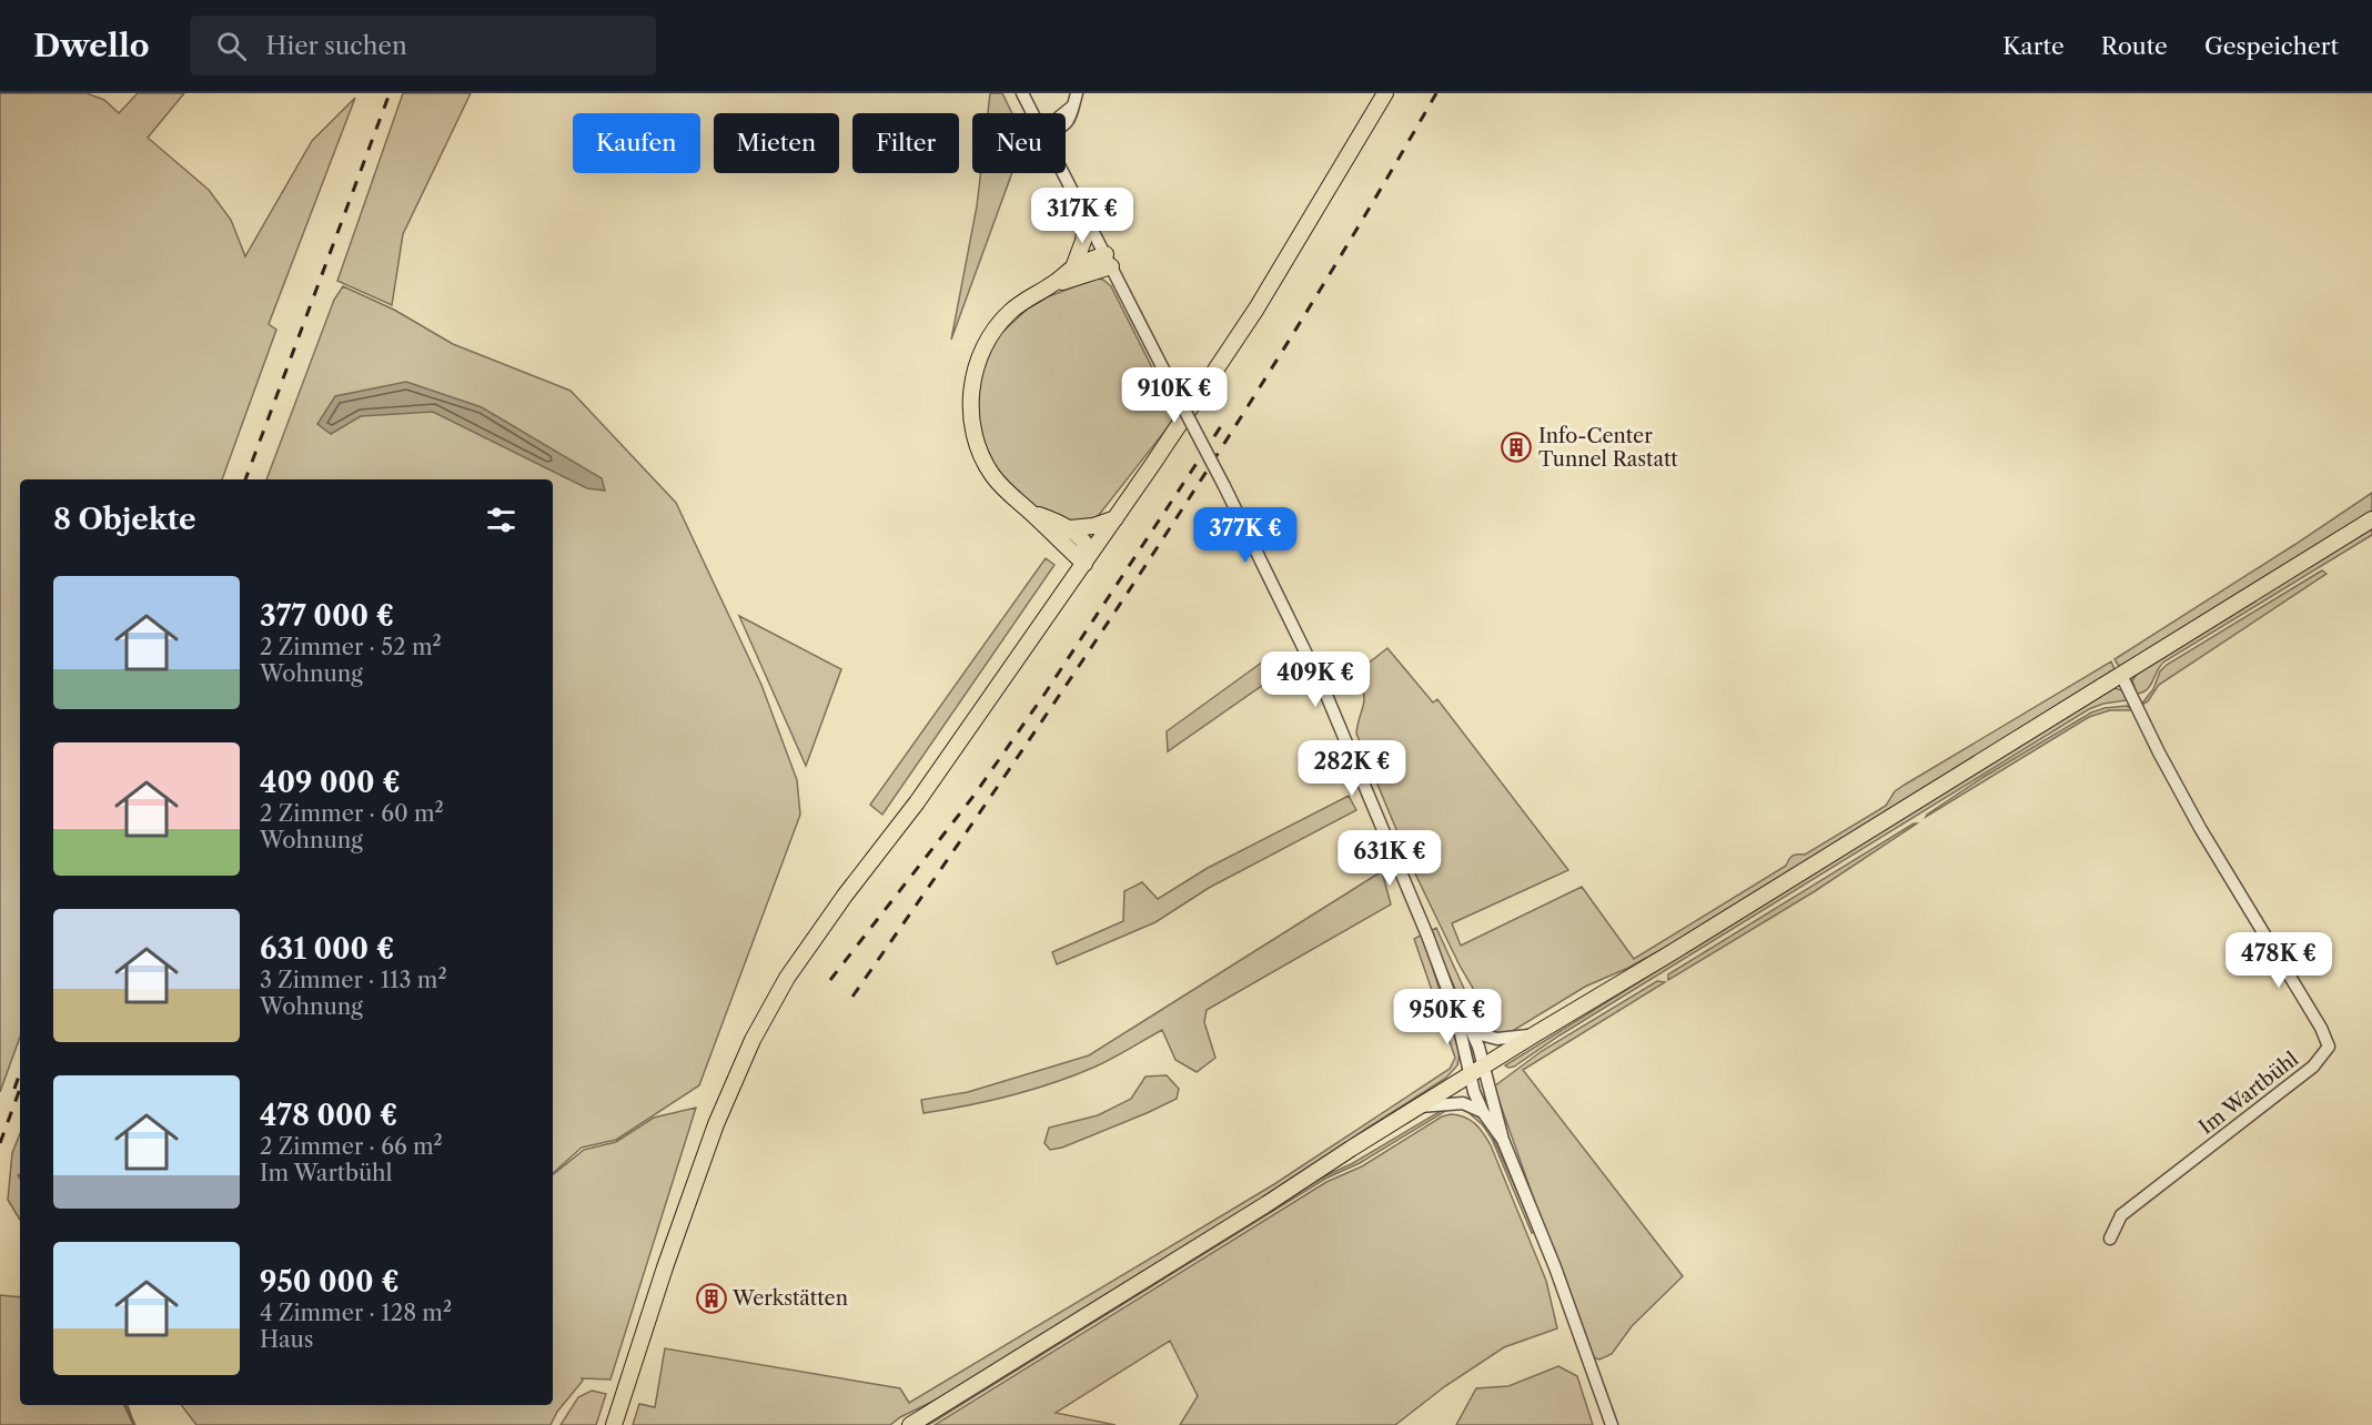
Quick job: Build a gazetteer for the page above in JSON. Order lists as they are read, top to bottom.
{
  "streets": {
    "street": ["Im Wartbühl"]
  },
  "places": {
    "building": ["Info-Center Tunnel Rastatt", "Werkstätten"]
  },
  "page": {
    "header": "Dwello",
    "search": "Hier suchen",
    "nav": ["Karte", "Route", "Gespeichert"],
    "chip": [
      "Kaufen",
      "Mieten",
      "Filter",
      "Neu"
    ],
    "price": [
      "317K €",
      "910K €",
      "377K €",
      "409K €",
      "282K €",
      "631K €",
      "478K €",
      "950K €"
    ],
    "heading": "8 Objekte",
    "list": [
      {
        "name": "377 000 €",
        "note": "2 Zimmer · 52 m² · Wohnung"
      },
      {
        "name": "409 000 €",
        "note": "2 Zimmer · 60 m² · Wohnung"
      },
      {
        "name": "631 000 €",
        "note": "3 Zimmer · 113 m² · Wohnung"
      },
      {
        "name": "478 000 €",
        "note": "2 Zimmer · 66 m² · Im Wartbühl"
      },
      {
        "name": "950 000 €",
        "note": "4 Zimmer · 128 m² · Haus"
      }
    ]
  }
}
